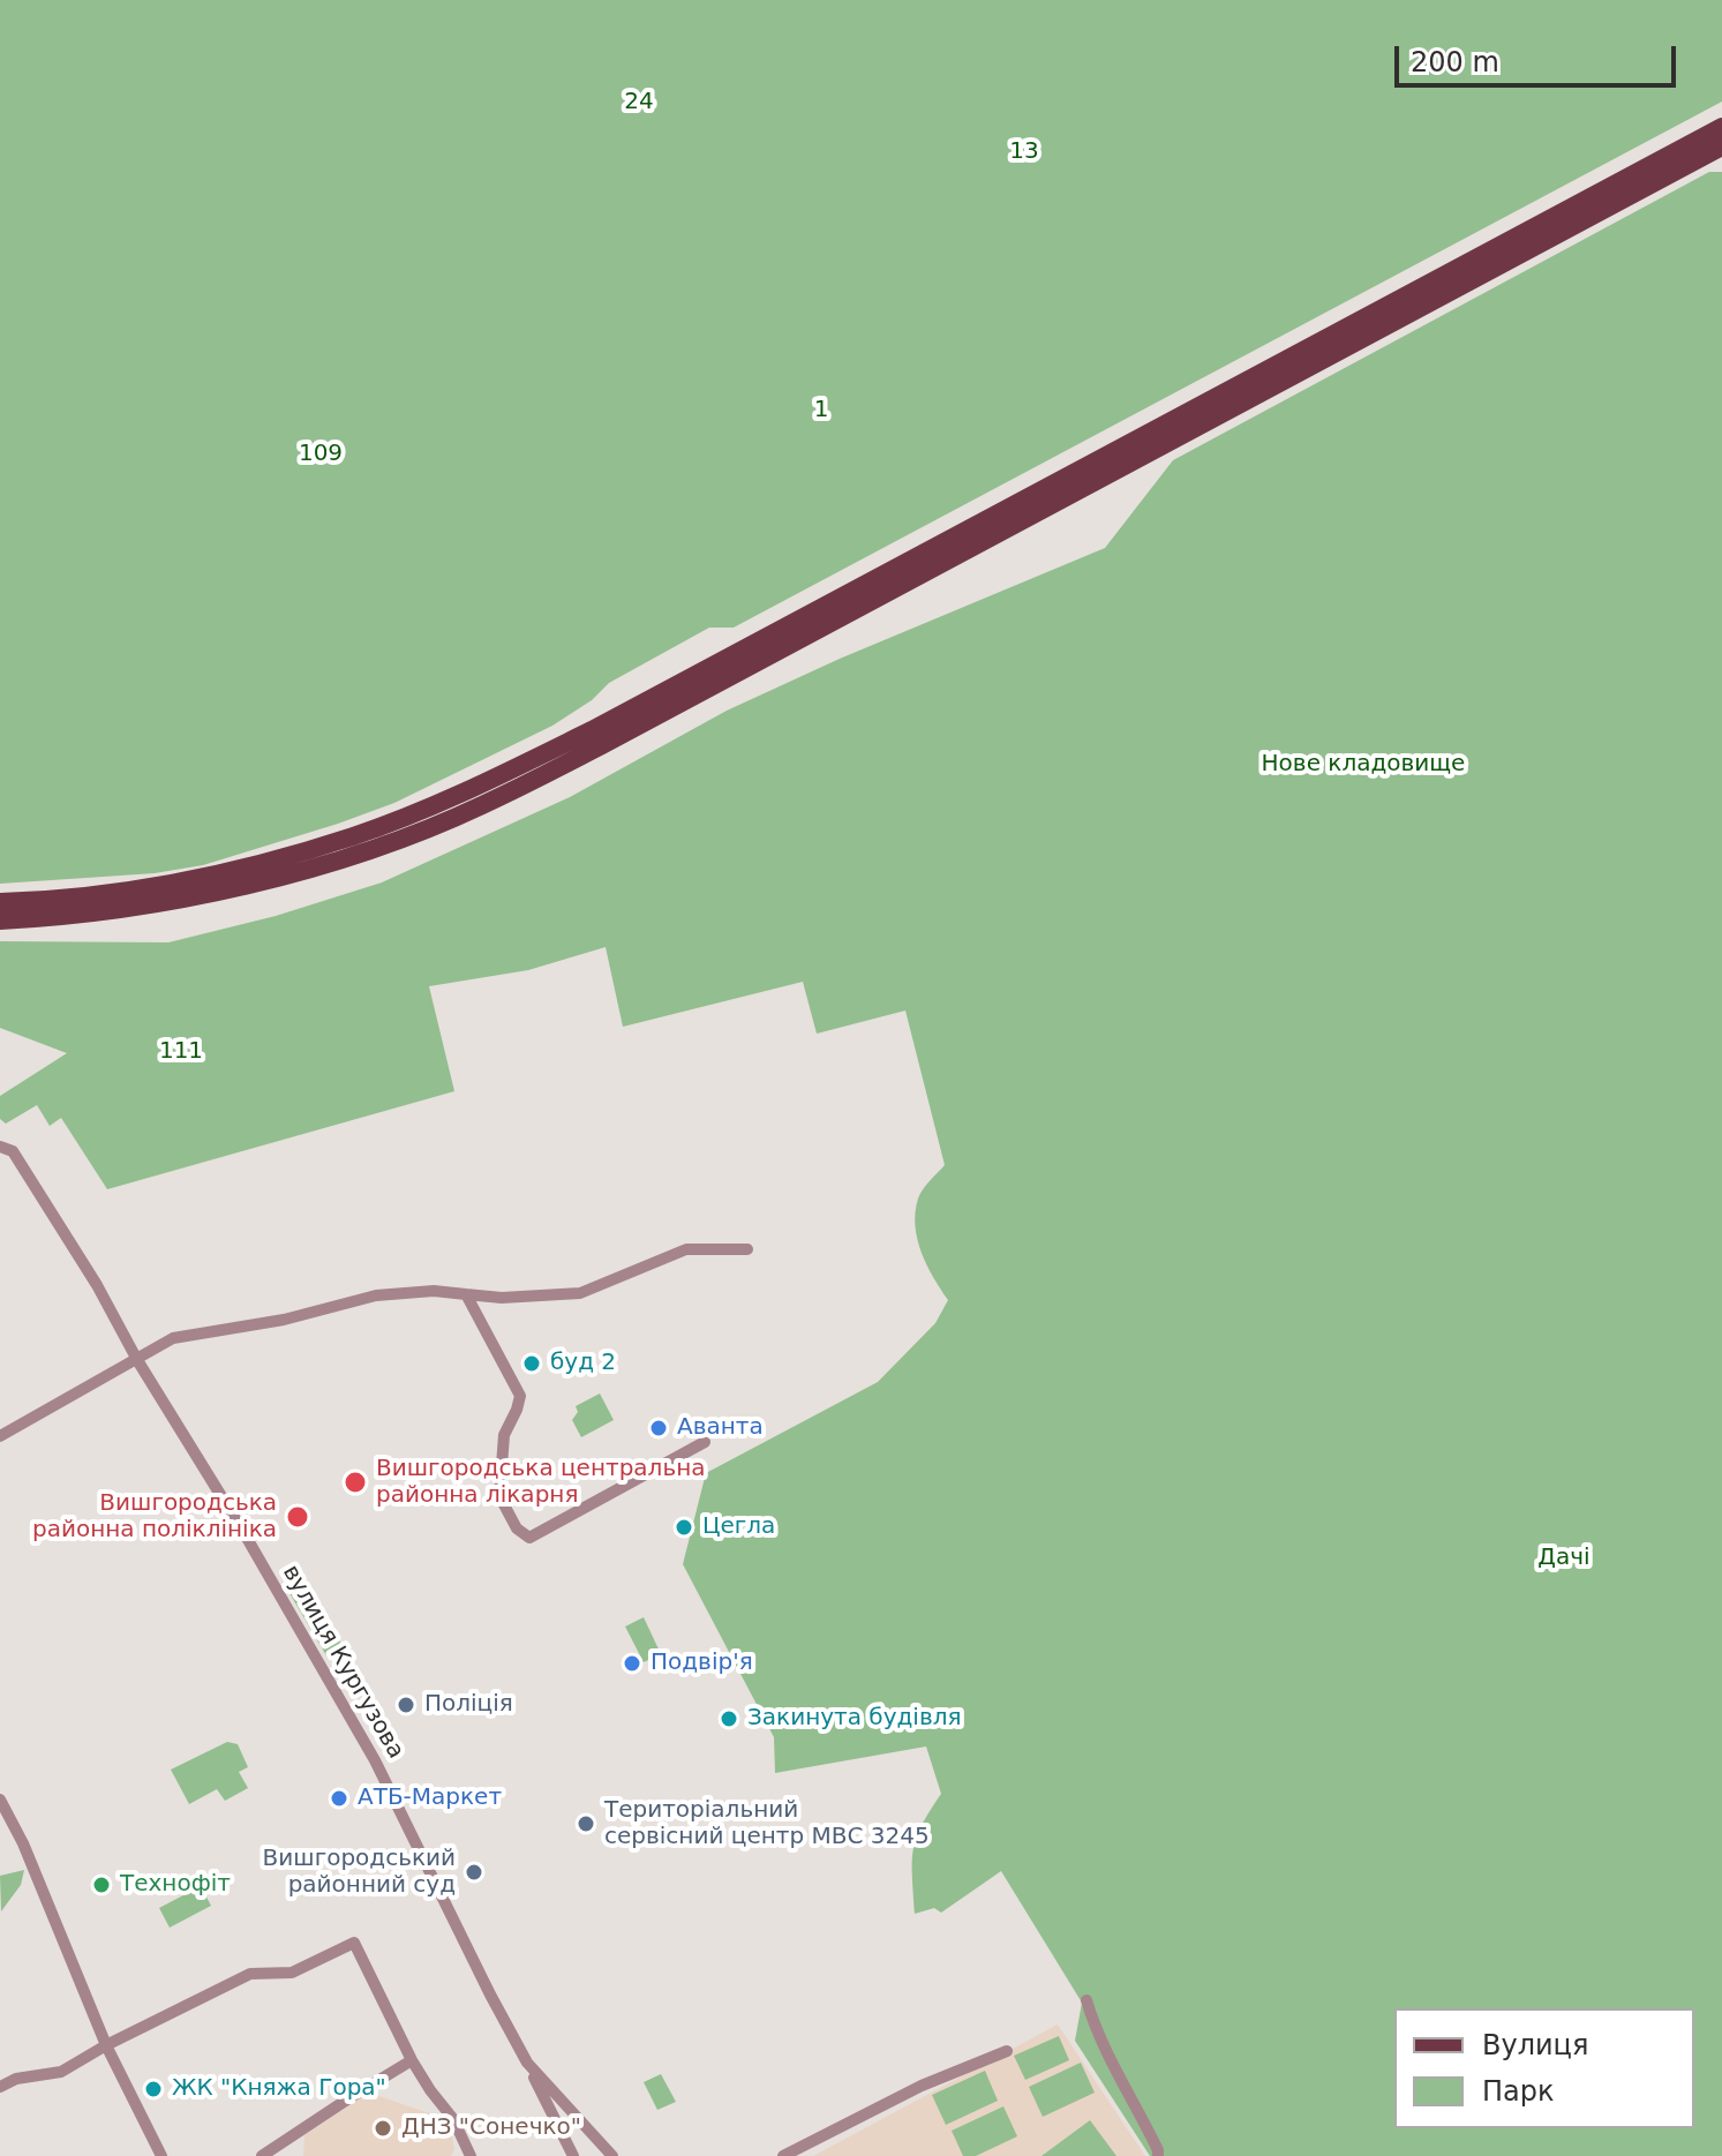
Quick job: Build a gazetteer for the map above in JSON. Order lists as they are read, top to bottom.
{
  "streets": {
    "street": ["вулиця Кургузова"]
  },
  "parks": [
    "24",
    "13",
    "1",
    "109",
    "Нове кладовище",
    "111",
    "Дачі"
  ],
  "places": [
    "буд 2",
    "Аванта",
    "Вишгородська центральна районна лікарня",
    "Вишгородська районна поліклініка",
    "Цегла",
    "Подвір'я",
    "Поліція",
    "Закинута будівля",
    "АТБ-Маркет",
    "Територіальний сервісний центр МВС 3245",
    "Вишгородський районний суд",
    "Технофіт",
    "ЖК \"Княжа Гора\"",
    "ДНЗ \"Сонечко\""
  ],
  "legend": ["Вулиця", "Парк"],
  "scale_bar": "200 m"
}
